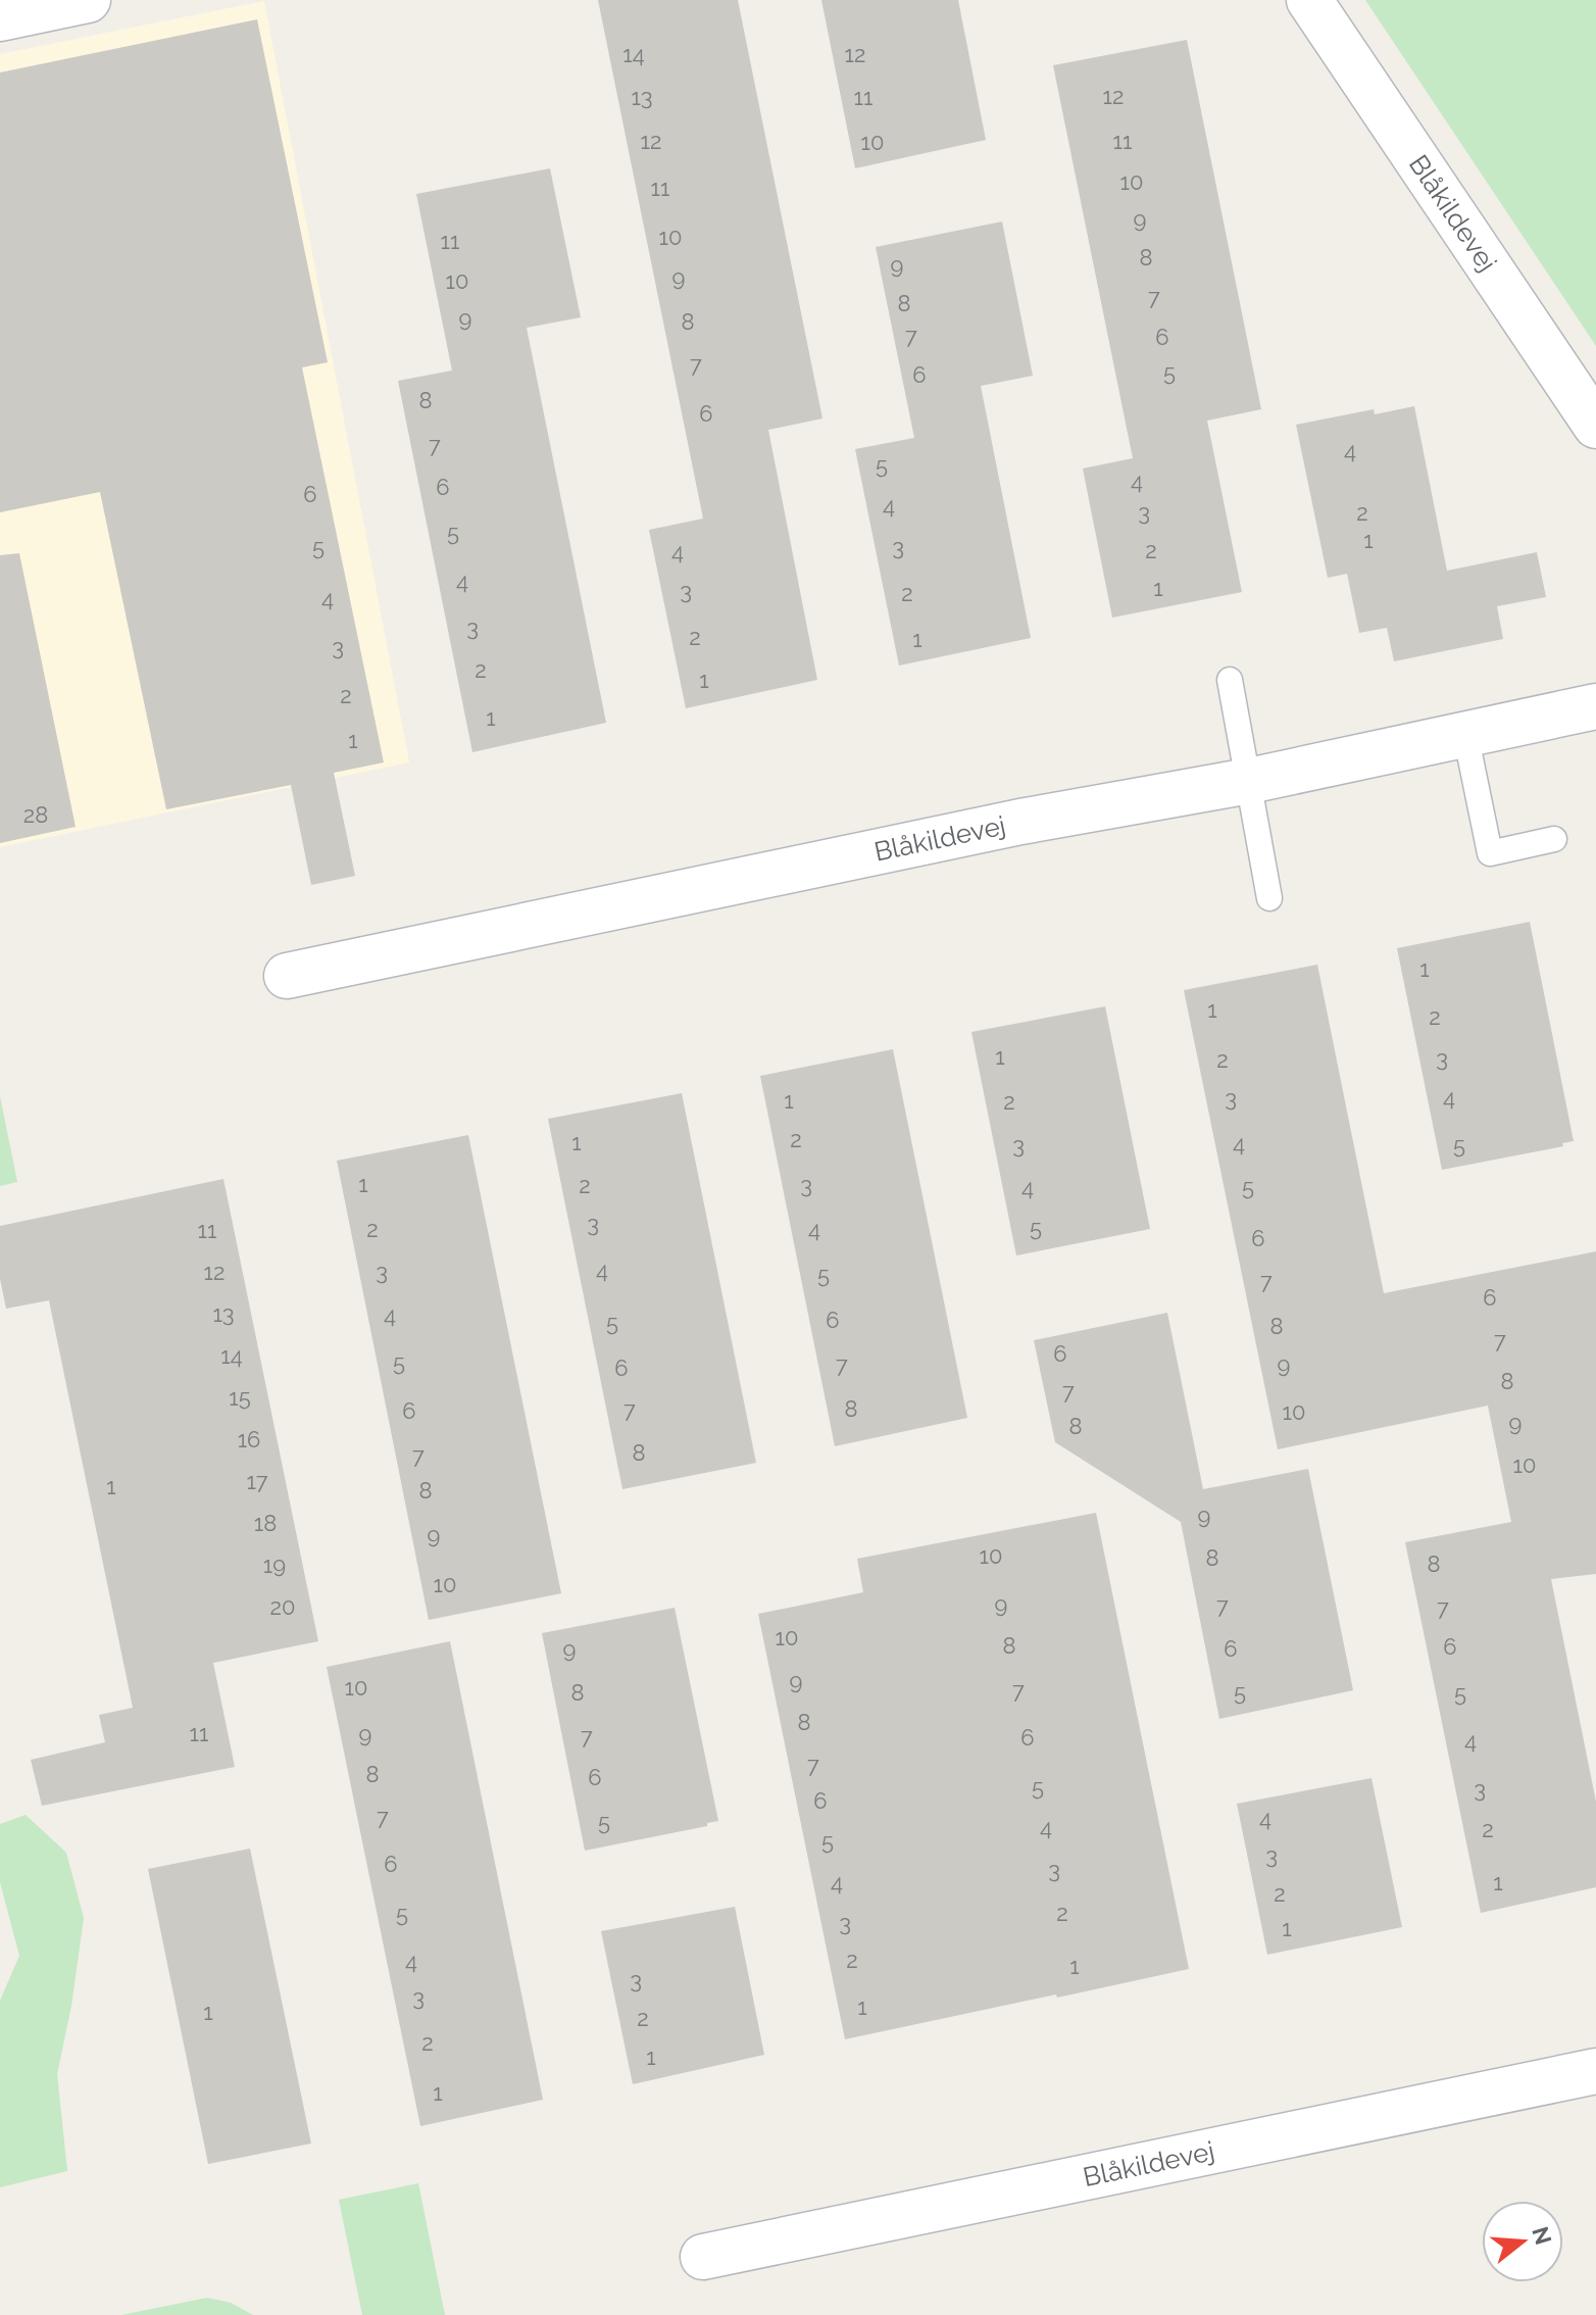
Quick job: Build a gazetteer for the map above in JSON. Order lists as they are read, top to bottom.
{
  "streets": {
    "street": ["Blåkildevej"]
  },
  "house_numbers": [
    "14",
    "12",
    "12",
    "13",
    "11",
    "12",
    "11",
    "10",
    "10",
    "11",
    "9",
    "10",
    "11",
    "8",
    "9",
    "9",
    "10",
    "7",
    "8",
    "9",
    "8",
    "7",
    "6",
    "7",
    "5",
    "6",
    "8",
    "6",
    "7",
    "4",
    "5",
    "4",
    "6",
    "6",
    "4",
    "3",
    "2",
    "5",
    "1",
    "5",
    "3",
    "2",
    "4",
    "4",
    "1",
    "3",
    "2",
    "4",
    "3",
    "2",
    "1",
    "3",
    "2",
    "1",
    "2",
    "1",
    "1",
    "28",
    "1",
    "1",
    "2",
    "1",
    "3",
    "2",
    "4",
    "3",
    "1",
    "2",
    "2",
    "1",
    "4",
    "3",
    "5",
    "1",
    "2",
    "3",
    "4",
    "5",
    "3",
    "5",
    "2",
    "4",
    "11",
    "6",
    "4",
    "12",
    "3",
    "5",
    "7",
    "6",
    "13",
    "4",
    "6",
    "5",
    "8",
    "7",
    "6",
    "14",
    "5",
    "7",
    "9",
    "6",
    "8",
    "7",
    "15",
    "8",
    "7",
    "6",
    "10",
    "9",
    "8",
    "16",
    "8",
    "7",
    "10",
    "17",
    "1",
    "8",
    "9",
    "18",
    "9",
    "10",
    "8",
    "8",
    "19",
    "10",
    "9",
    "7",
    "20",
    "7",
    "10",
    "8",
    "6",
    "6",
    "9",
    "9",
    "10",
    "7",
    "8",
    "5",
    "5",
    "8",
    "11",
    "9",
    "7",
    "6",
    "4",
    "7",
    "8",
    "6",
    "5",
    "3",
    "6",
    "7",
    "4",
    "5",
    "4",
    "2",
    "5",
    "3",
    "6",
    "3",
    "4",
    "1",
    "2",
    "2",
    "5",
    "3",
    "1",
    "2",
    "4",
    "1",
    "3",
    "3",
    "1",
    "1",
    "2",
    "2",
    "1",
    "1"
  ],
  "north": "right"
}
